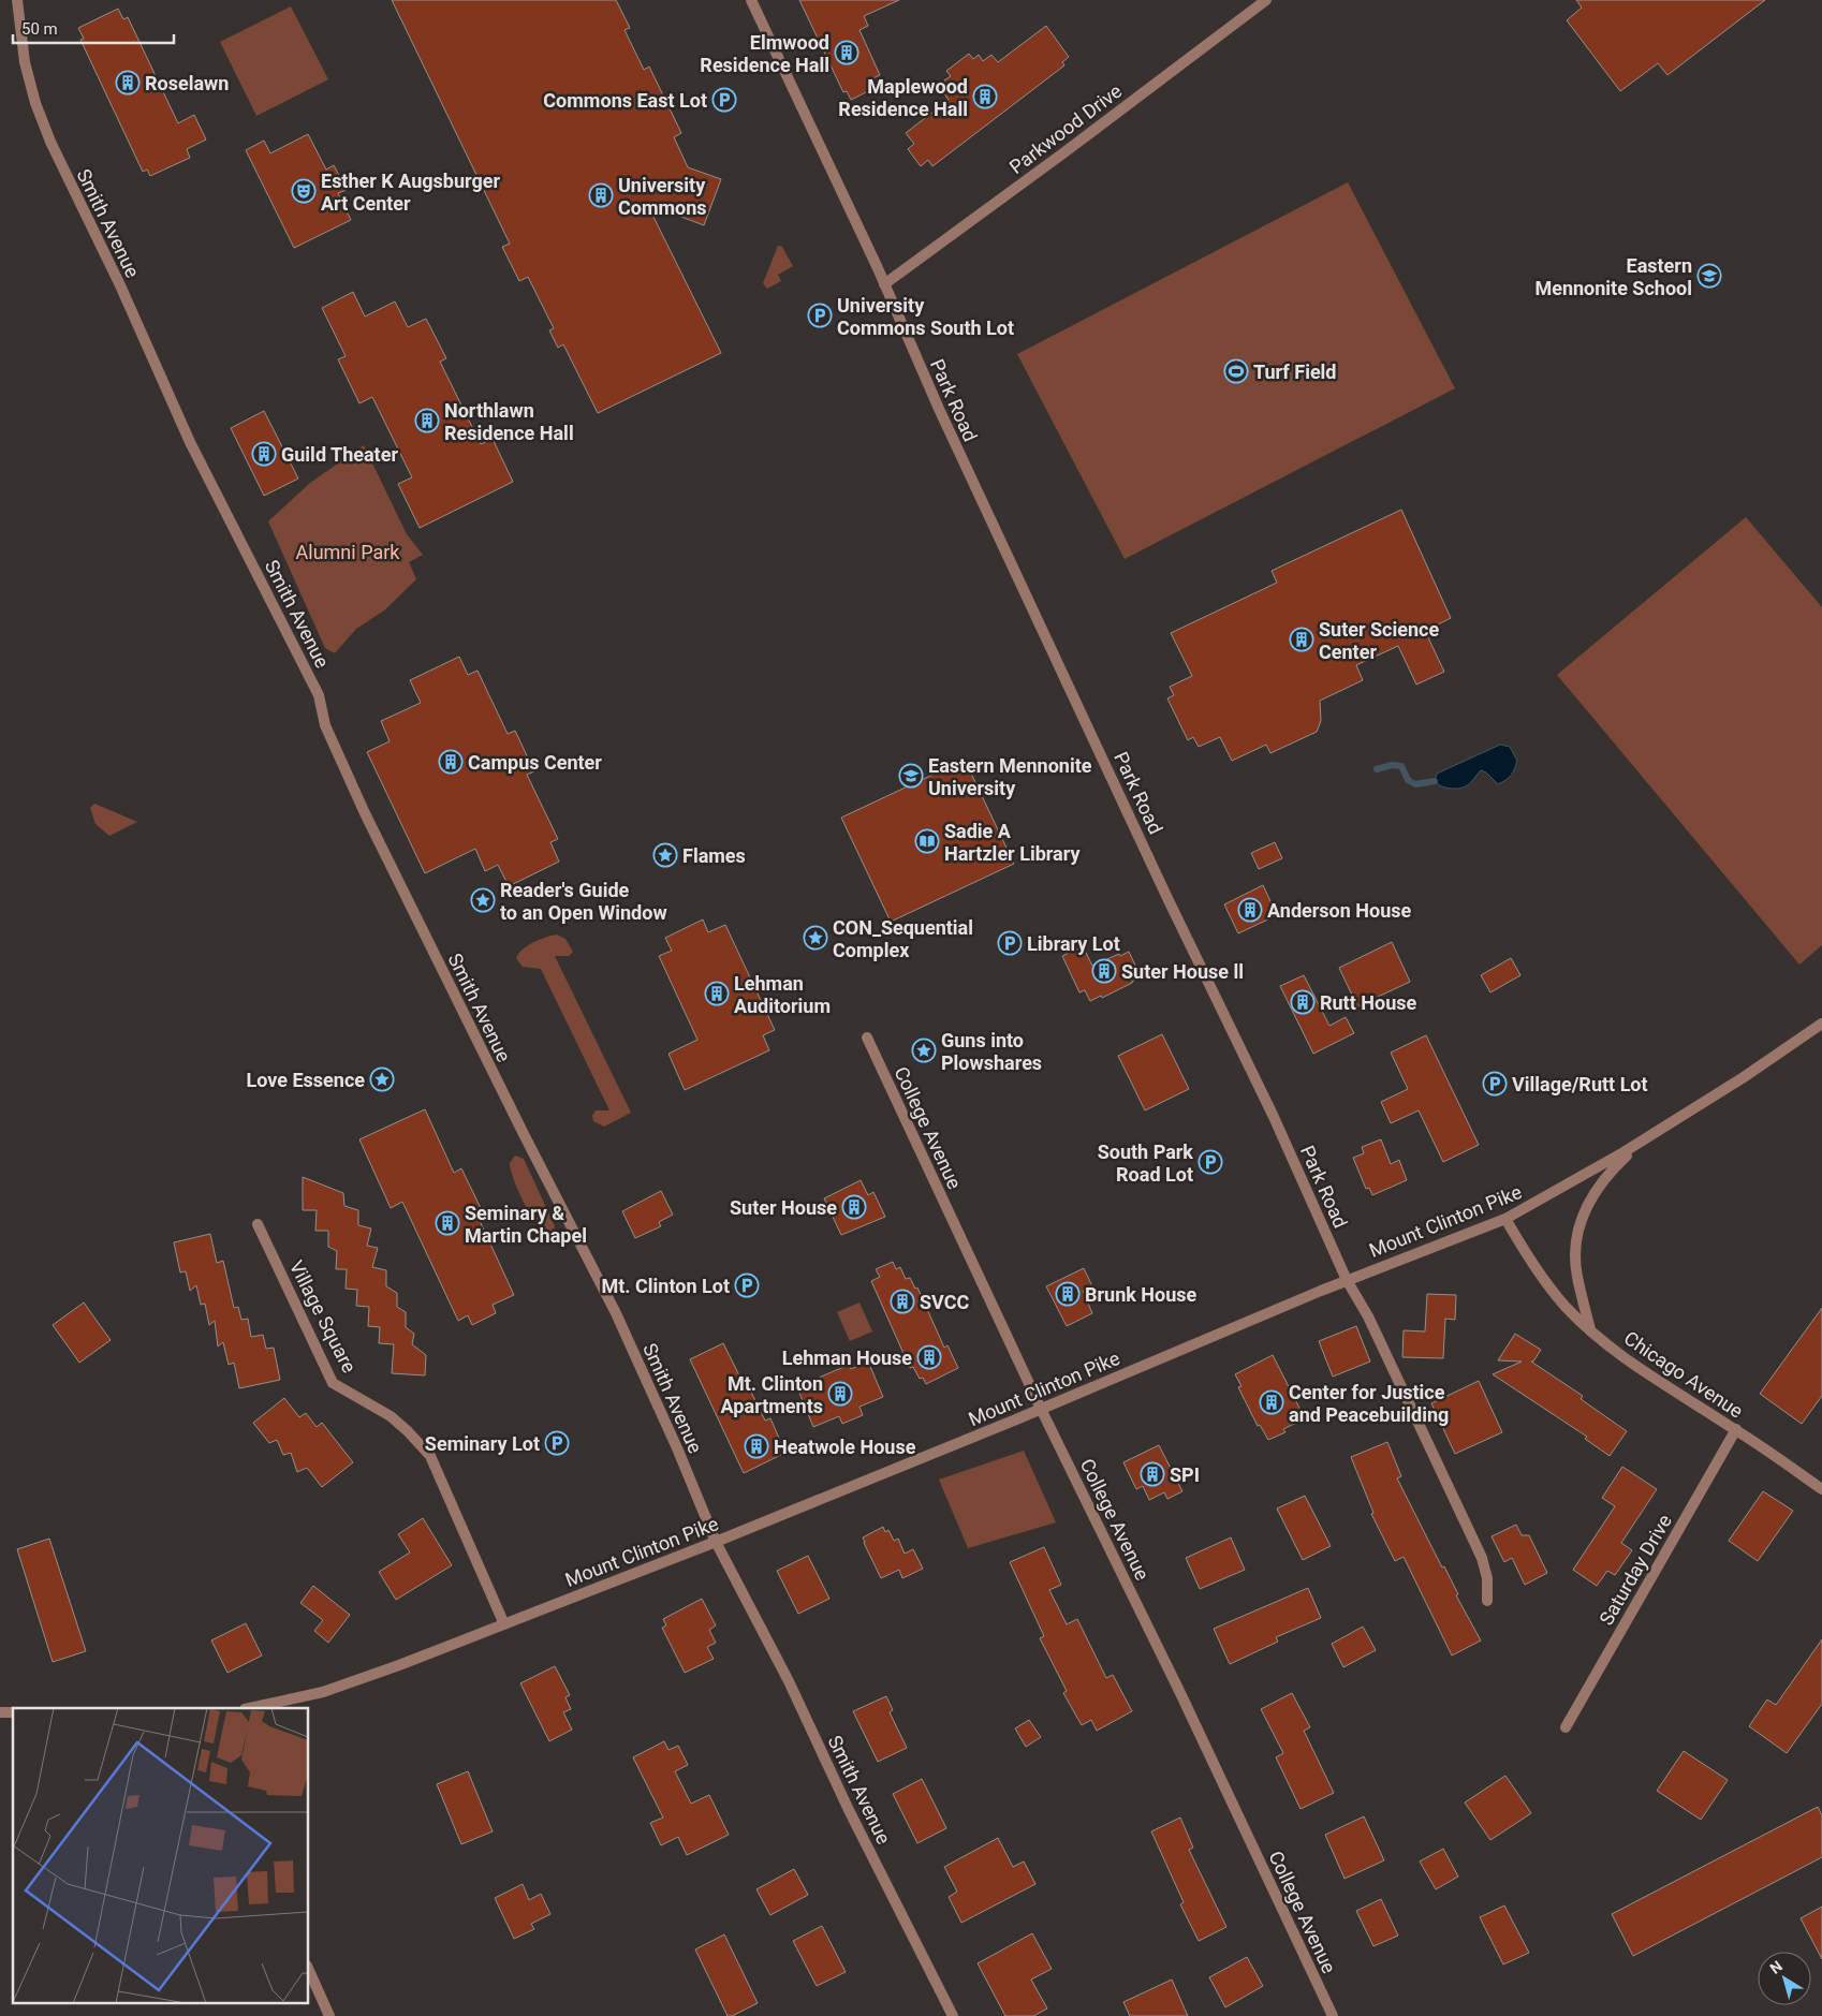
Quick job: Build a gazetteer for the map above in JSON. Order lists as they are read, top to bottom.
{
  "streets": {
    "street": [
      "Parkwood Drive",
      "Smith Avenue",
      "Park Road",
      "College Avenue",
      "Mount Clinton Pike",
      "Village Square",
      "Chicago Avenue",
      "Saturday Drive"
    ]
  },
  "crossings": [
    ["Parkwood Drive", "Park Road"],
    ["Smith Avenue", "Mount Clinton Pike"],
    ["Park Road", "Mount Clinton Pike"],
    ["College Avenue", "Mount Clinton Pike"],
    ["Mount Clinton Pike", "Village Square"],
    ["Mount Clinton Pike", "Chicago Avenue"],
    ["Chicago Avenue", "Saturday Drive"]
  ],
  "parks": ["Alumni Park"],
  "places": {
    "building": [
      "Elmwood Residence Hall",
      "Roselawn",
      "Maplewood Residence Hall",
      "University Commons",
      "Northlawn Residence Hall",
      "Guild Theater",
      "Suter Science Center",
      "Campus Center",
      "Anderson House",
      "Suter House ll",
      "Lehman Auditorium",
      "Rutt House",
      "Suter House",
      "Seminary & Martin Chapel",
      "Brunk House",
      "SVCC",
      "Lehman House",
      "Mt. Clinton Apartments",
      "Center for Justice and Peacebuilding",
      "Heatwole House",
      "SPI"
    ],
    "parking": [
      "Commons East Lot",
      "University Commons South Lot",
      "Library Lot",
      "Village/Rutt Lot",
      "South Park Road Lot",
      "Mt. Clinton Lot",
      "Seminary Lot"
    ],
    "theatre": ["Esther K Augsburger Art Center"],
    "school or university": ["Eastern Mennonite School", "Eastern Mennonite University"],
    "sports": ["Turf Field"],
    "library": ["Sadie A Hartzler Library"],
    "place": [
      "Flames",
      "Reader's Guide to an Open Window",
      "CON_Sequential Complex",
      "Guns into Plowshares",
      "Love Essence"
    ]
  },
  "scale_bar": "50 m",
  "north": "top left"
}
